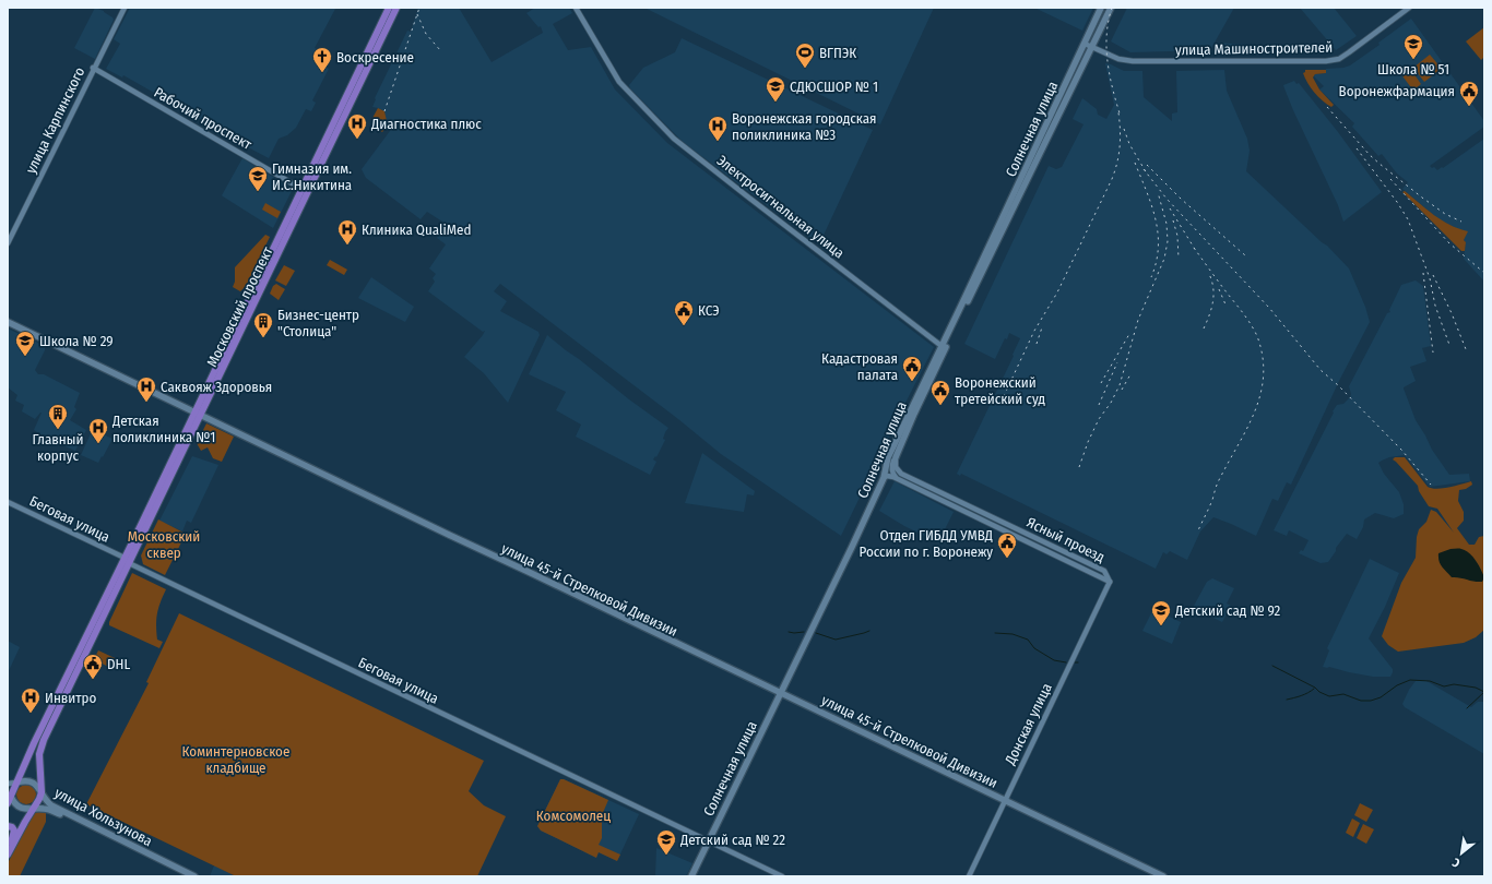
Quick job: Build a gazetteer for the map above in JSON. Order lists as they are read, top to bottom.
{
  "streets": {
    "main road": [
      "Солнечная улица",
      "Московский проспект",
      "улица 45-й Стрелковой Дивизии",
      "улица Хользунова"
    ],
    "street": [
      "улица Машиностроителей",
      "Рабочий проспект",
      "улица Карпинского",
      "Электросигнальная улица",
      "Беговая улица",
      "Ясный проезд",
      "Донская улица"
    ]
  },
  "crossings": [
    ["улица Машиностроителей", "Солнечная улица"],
    ["Рабочий проспект", "улица Карпинского"],
    ["Рабочий проспект", "Московский проспект"],
    ["Солнечная улица", "Электросигнальная улица"],
    ["Солнечная улица", "Беговая улица"],
    ["Солнечная улица", "Ясный проезд"],
    ["Солнечная улица", "улица 45-й Стрелковой Дивизии"],
    ["Московский проспект", "Беговая улица"],
    ["Московский проспект", "улица 45-й Стрелковой Дивизии"],
    ["Московский проспект", "улица Хользунова"],
    ["Ясный проезд", "Донская улица"],
    ["улица 45-й Стрелковой Дивизии", "Донская улица"]
  ],
  "parks": ["Московский сквер", "Коминтерновское кладбище", "Комсомолец"],
  "places": {
    "school or university": [
      "Школа № 51",
      "СДЮСШОР № 1",
      "Гимназия им. И.С.Никитина",
      "Школа № 29",
      "Детский сад № 92",
      "Детский сад № 22"
    ],
    "sports": ["ВГПЭК"],
    "church": ["Воскресение"],
    "public building": [
      "Воронежфармация",
      "КСЭ",
      "Кадастровая палата",
      "Воронежский третейский суд",
      "Отдел ГИБДД УМВД России по г. Воронежу",
      "DHL"
    ],
    "hospital": [
      "Диагностика плюс",
      "Воронежская городская поликлиника №3",
      "Клиника QualiMed",
      "Саквояж Здоровья",
      "Детская поликлиника №1",
      "Инвитро"
    ],
    "building": ["Бизнес-центр \"Столица\"", "Главный корпус"]
  },
  "north": "bottom left"
}
